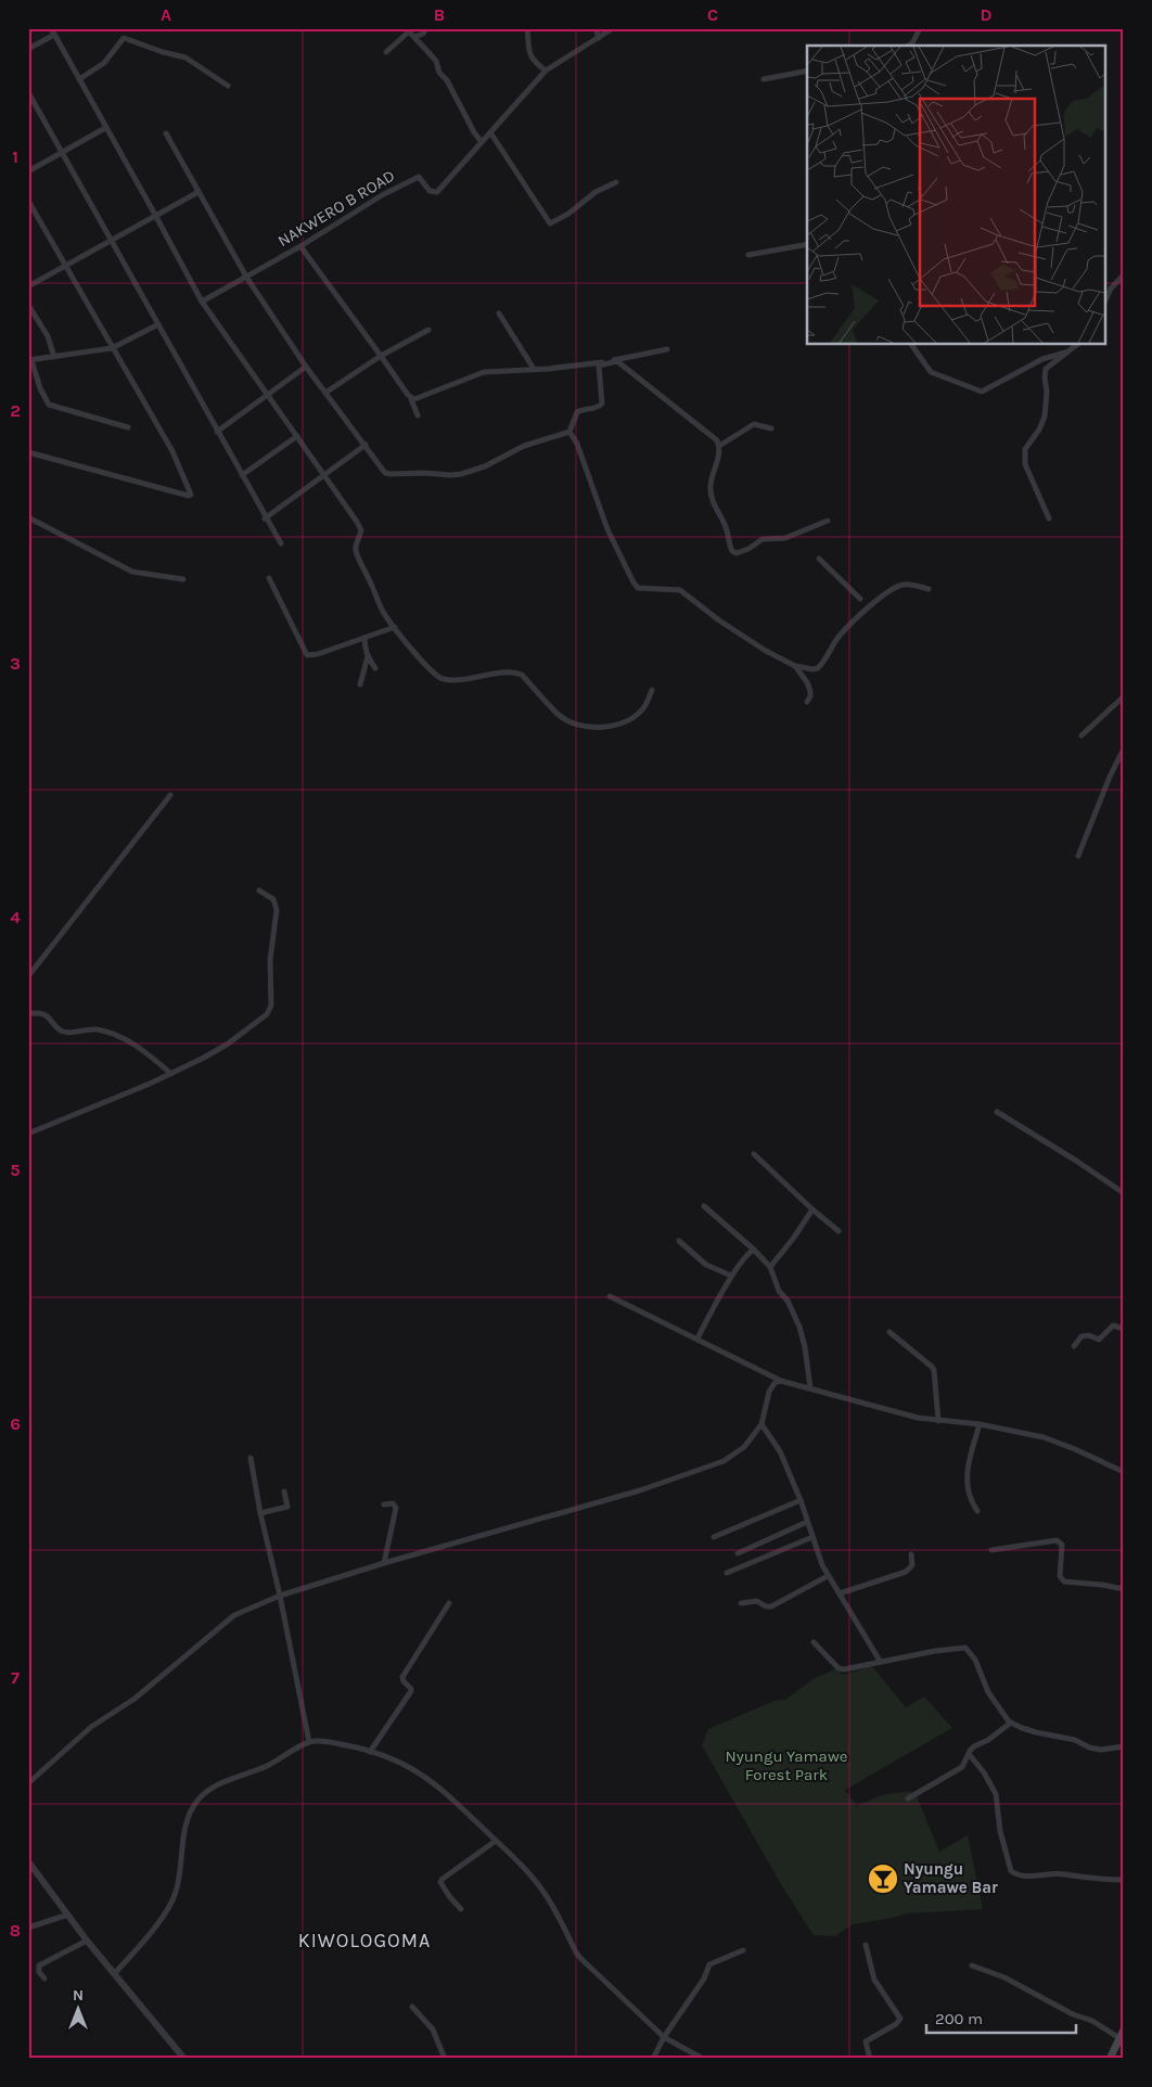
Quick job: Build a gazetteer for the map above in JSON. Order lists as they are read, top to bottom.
{
  "streets": {
    "street": ["NAKWERO B ROAD"]
  },
  "districts": ["KIWOLOGOMA"],
  "parks": ["Nyungu Yamawe Forest Park"],
  "places": {
    "bar": ["Nyungu Yamawe Bar"]
  },
  "scale_bar": "200 m",
  "north": "top",
  "grid": {
    "columns": [
      "A",
      "B",
      "C",
      "D"
    ],
    "rows": [
      "1",
      "2",
      "3",
      "4",
      "5",
      "6",
      "7",
      "8"
    ]
  }
}
